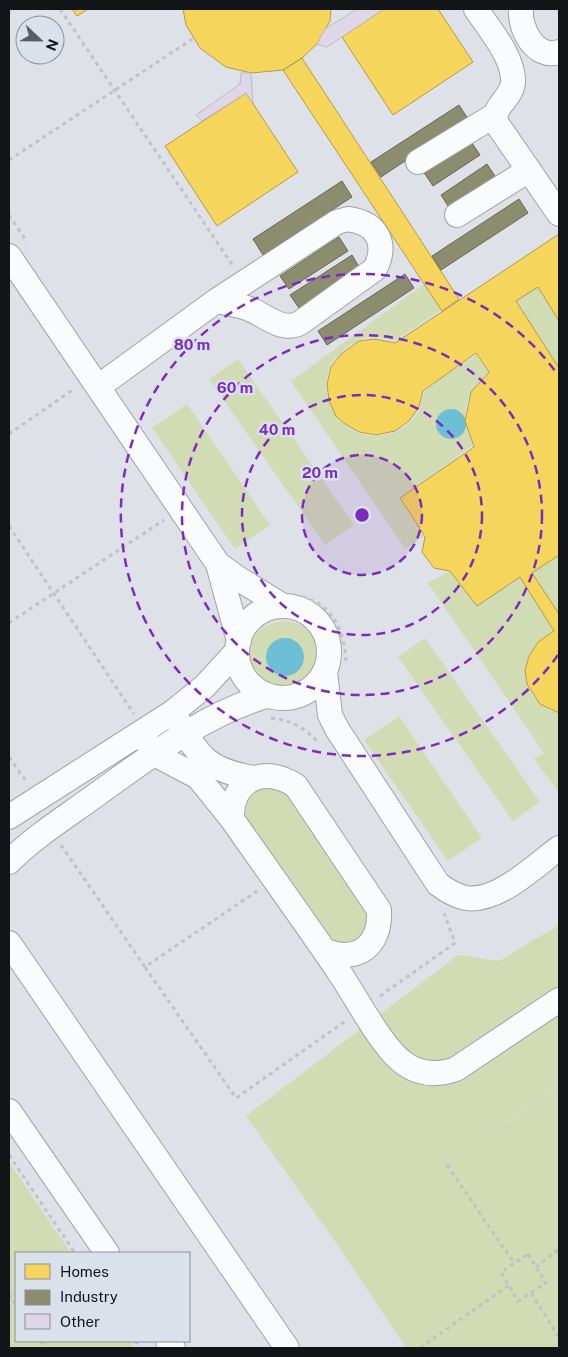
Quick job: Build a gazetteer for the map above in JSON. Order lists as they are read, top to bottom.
{
  "legend": ["Homes", "Industry", "Other"],
  "north": "right",
  "rings": [
    "80 m",
    "60 m",
    "40 m",
    "20 m"
  ]
}
